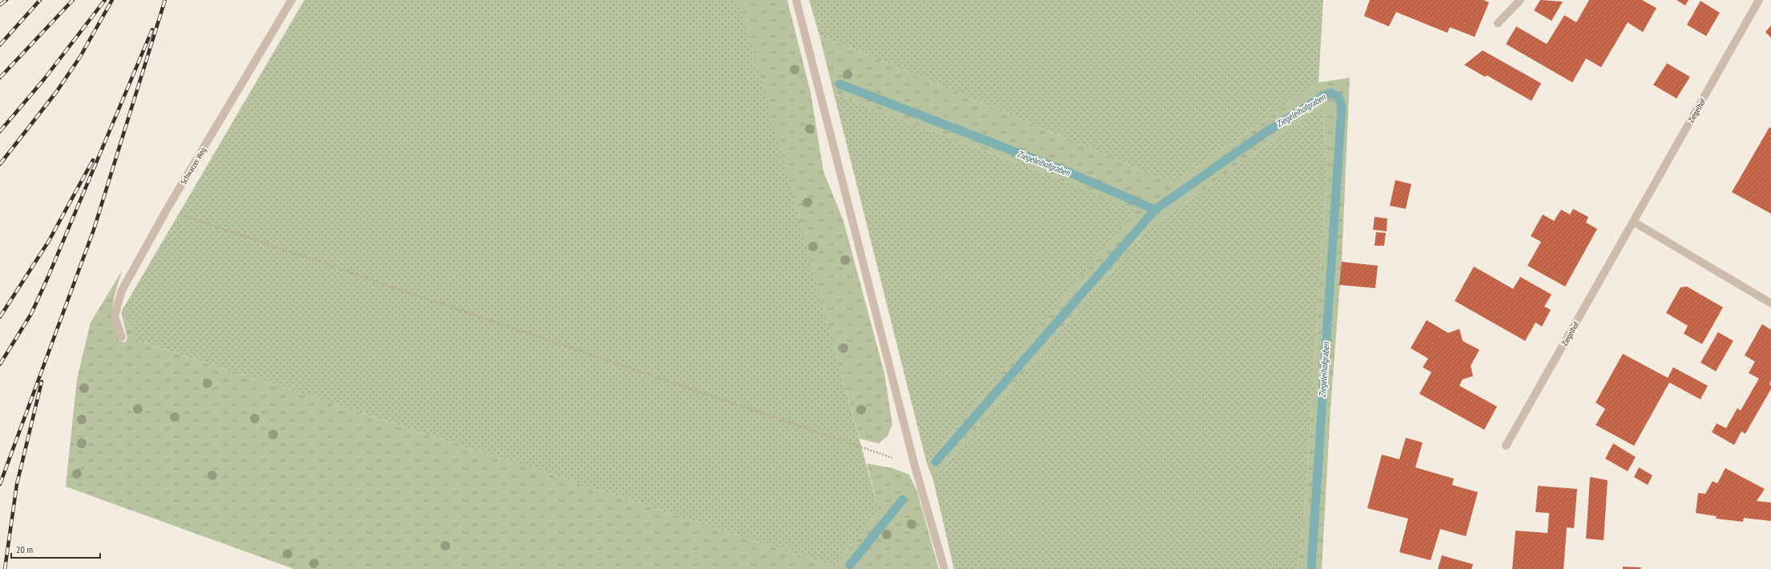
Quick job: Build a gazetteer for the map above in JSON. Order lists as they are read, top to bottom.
{
  "streets": {
    "street": ["Ziegelhof", "Schwarzer Weg"]
  },
  "water": ["Ziegeleihofgraben"],
  "scale_bar": "20 m"
}
